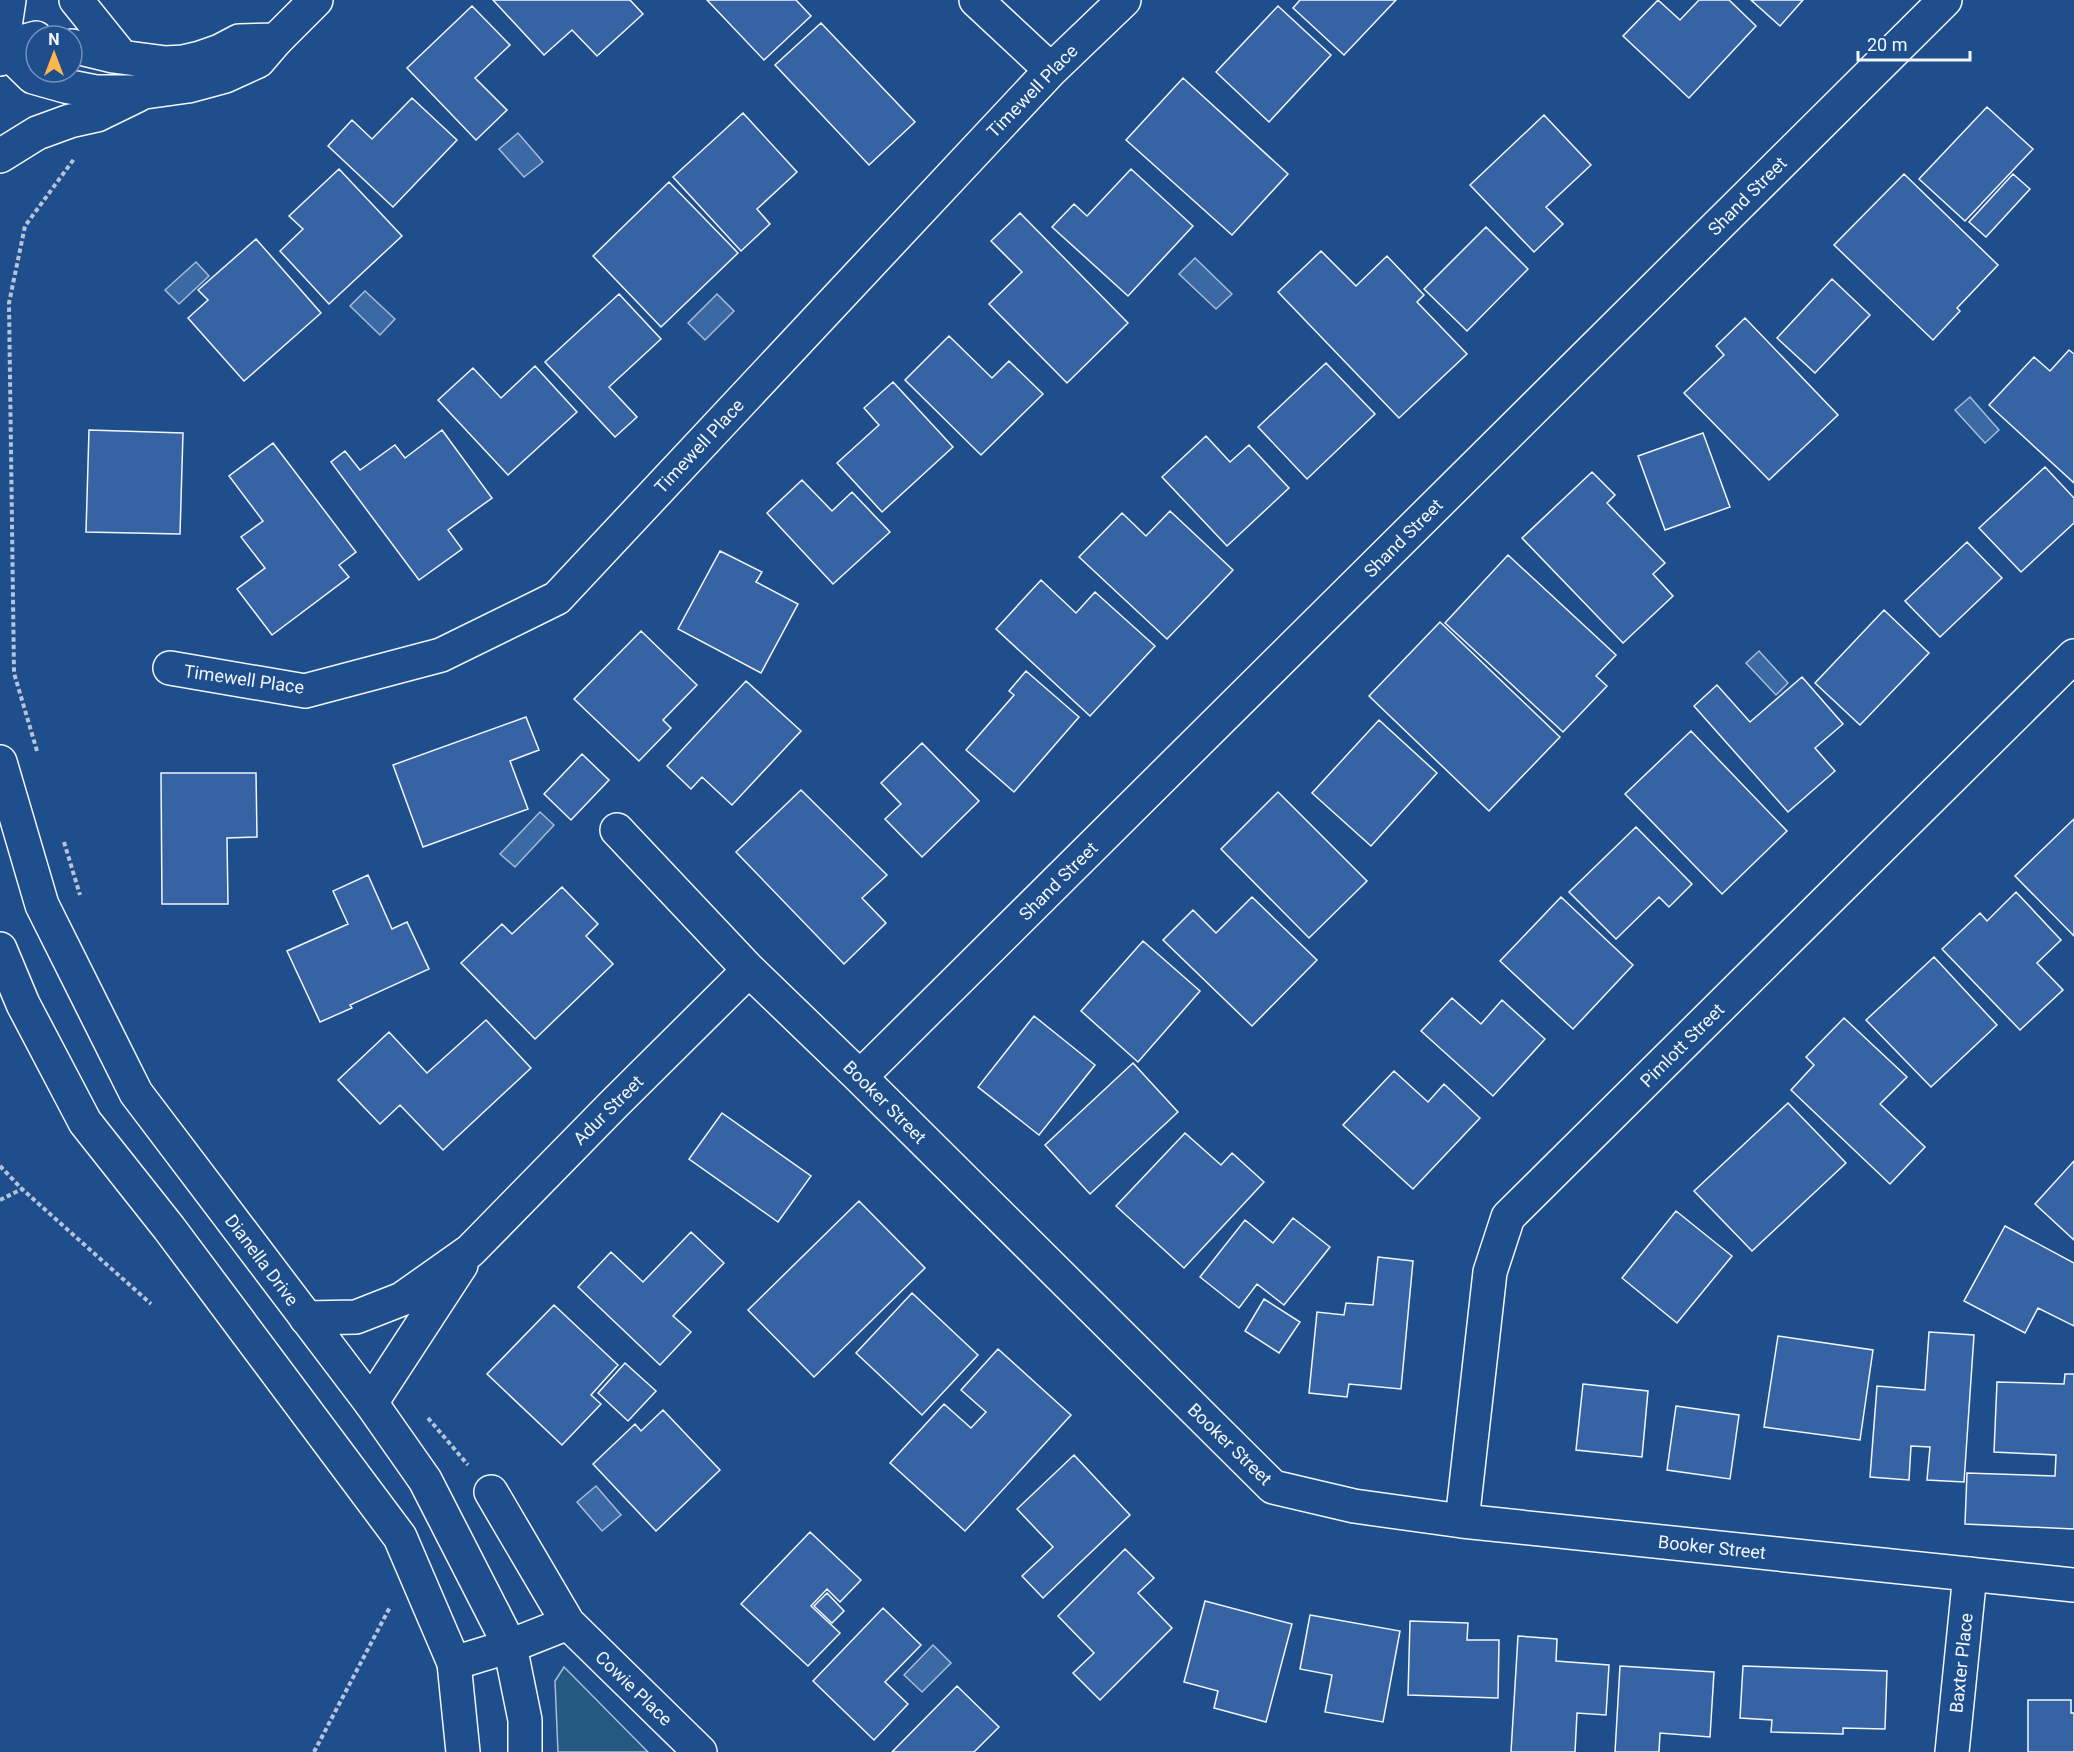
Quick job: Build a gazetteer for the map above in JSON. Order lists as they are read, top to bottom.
{
  "streets": {
    "street": [
      "Timewell Place",
      "Shand Street",
      "Pimlott Street",
      "Booker Street",
      "Adur Street",
      "Dianella Drive",
      "Baxter Place",
      "Cowie Place"
    ]
  },
  "crossings": [
    ["Shand Street", "Booker Street"],
    ["Pimlott Street", "Booker Street"],
    ["Booker Street", "Adur Street"],
    ["Booker Street", "Baxter Place"],
    ["Adur Street", "Dianella Drive"]
  ],
  "scale_bar": "20 m",
  "north": "top"
}
